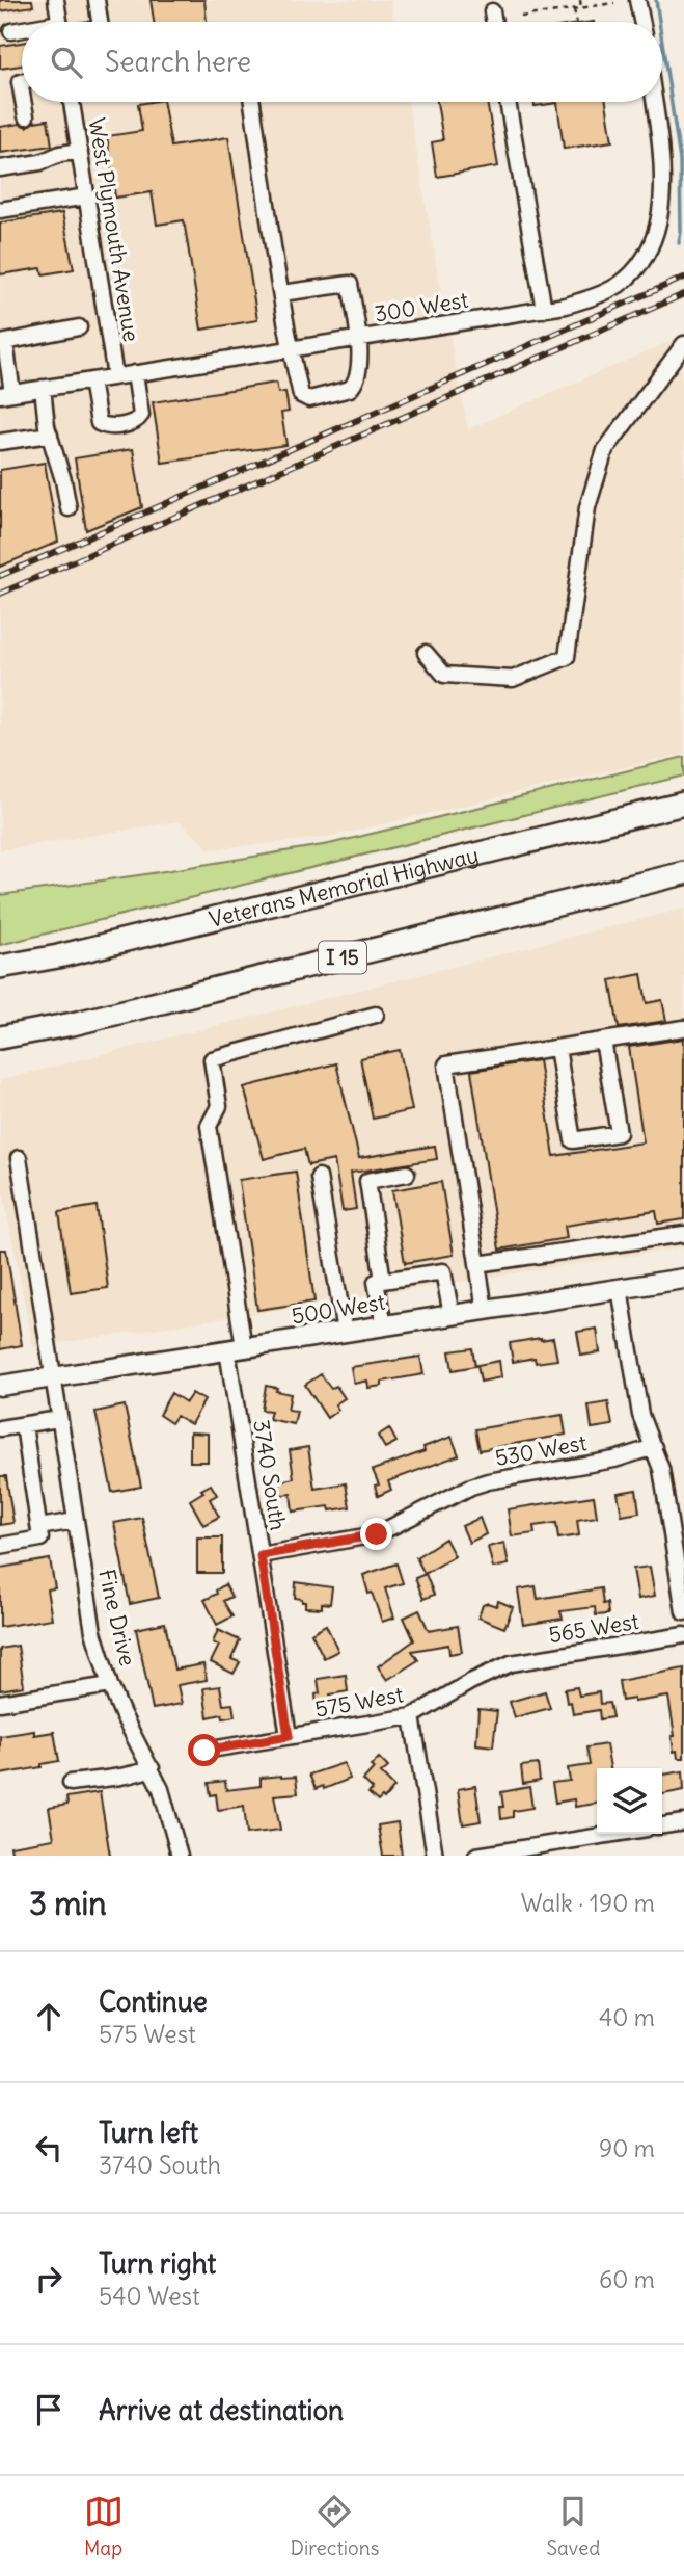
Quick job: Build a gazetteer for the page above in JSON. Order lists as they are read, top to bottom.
{
  "streets": {
    "highway": ["Veterans Memorial Highway", "I 15"],
    "main road": ["500 West"],
    "street": [
      "West Plymouth Avenue",
      "300 West",
      "530 West",
      "3740 South",
      "Fine Drive",
      "565 West",
      "575 West"
    ]
  },
  "crossings": [
    ["West Plymouth Avenue", "300 West"],
    ["500 West", "3740 South"],
    ["500 West", "Fine Drive"],
    ["530 West", "3740 South"],
    ["3740 South", "575 West"],
    ["565 West", "575 West"]
  ],
  "page": {
    "search": "Search here",
    "heading": ["3 min", "Walk · 190 m"],
    "list": [
      ["Continue", "575 West", "40 m"],
      ["Turn left", "3740 South", "90 m"],
      ["Turn right", "540 West", "60 m"],
      "Arrive at destination"
    ],
    "nav": ["Map", "Directions", "Saved"]
  }
}
